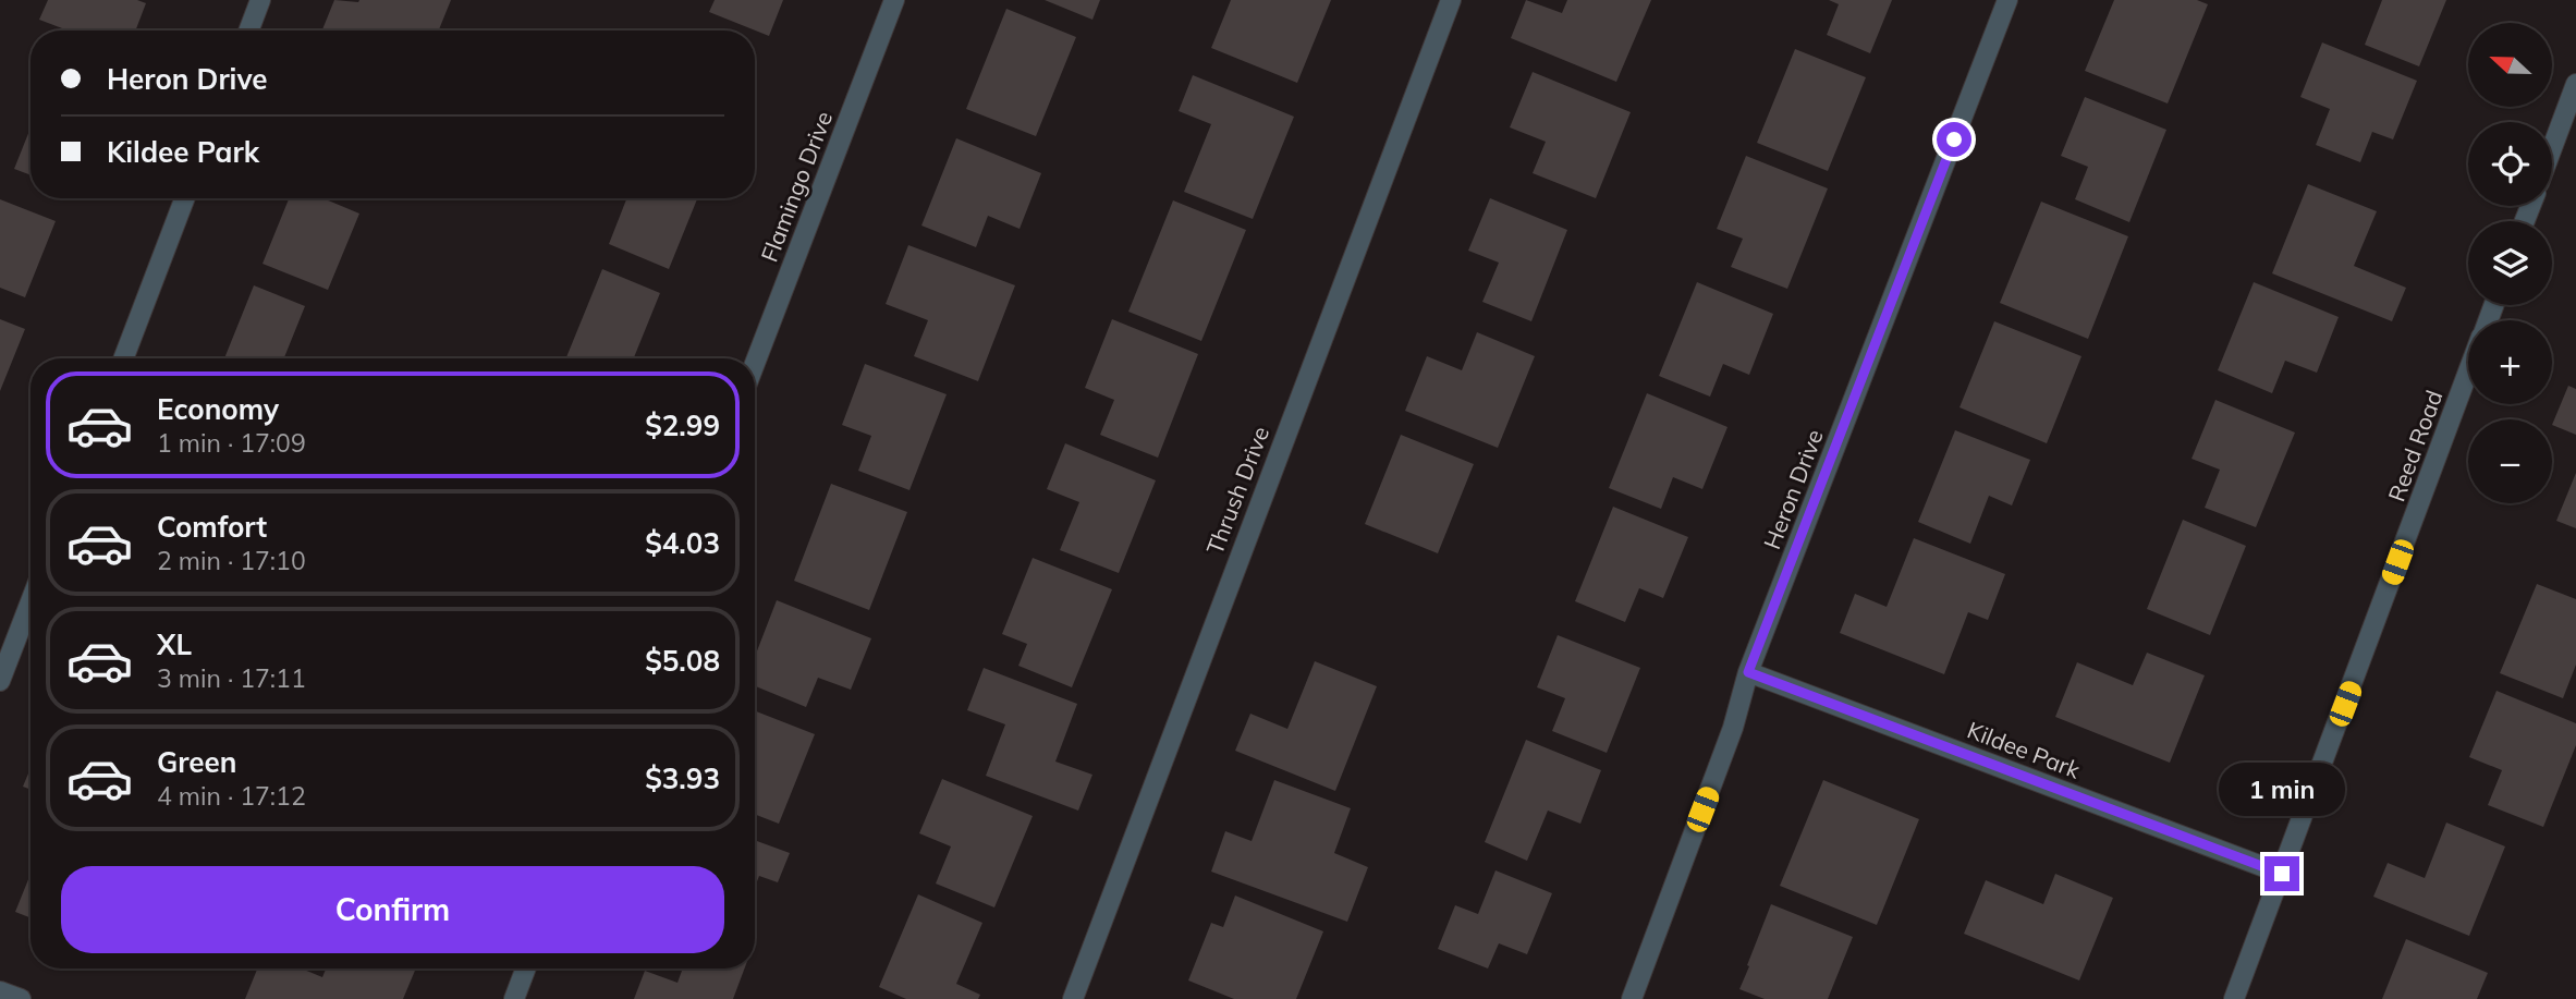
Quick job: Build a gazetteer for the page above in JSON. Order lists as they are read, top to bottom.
{
  "streets": {
    "street": [
      "Flamingo Drive",
      "Reed Road",
      "Heron Drive",
      "Thrush Drive",
      "Kildee Park"
    ]
  },
  "crossings": [
    ["Reed Road", "Kildee Park"],
    ["Heron Drive", "Kildee Park"]
  ],
  "north": "left",
  "page": {
    "map_buttons": ["+", "−"],
    "banner": ["Heron Drive", "Kildee Park"],
    "list": [
      {
        "name": "Economy",
        "note": "1 min · 17:09",
        "value": "$2.99"
      },
      {
        "name": "Comfort",
        "note": "2 min · 17:10",
        "value": "$4.03"
      },
      {
        "name": "XL",
        "note": "3 min · 17:11",
        "value": "$5.08"
      },
      {
        "name": "Green",
        "note": "4 min · 17:12",
        "value": "$3.93"
      }
    ],
    "bubble": "1 min",
    "buttons": "Confirm"
  }
}
